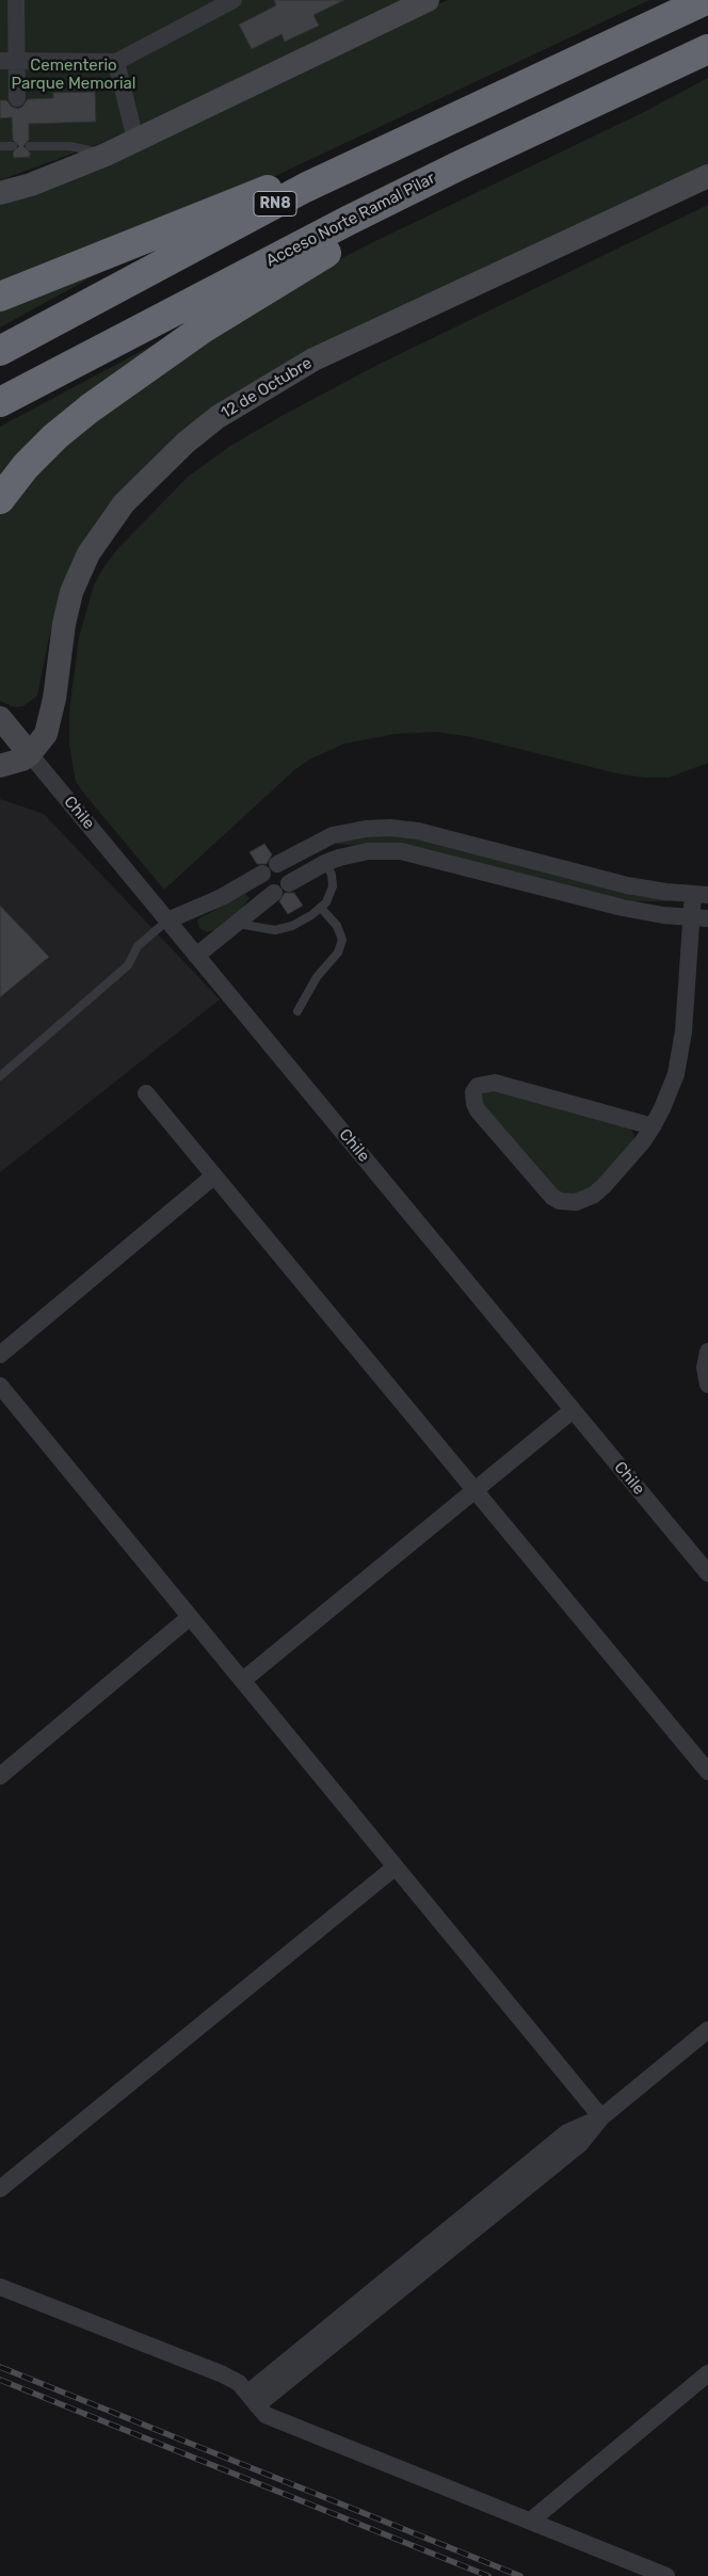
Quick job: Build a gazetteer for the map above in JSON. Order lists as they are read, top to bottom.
{
  "streets": {
    "highway": ["RN8", "Acceso Norte Ramal Pilar"],
    "street": ["12 de Octubre", "Chile"]
  },
  "crossings": [
    ["12 de Octubre", "Chile"]
  ],
  "parks": ["Cementerio Parque Memorial"]
}
